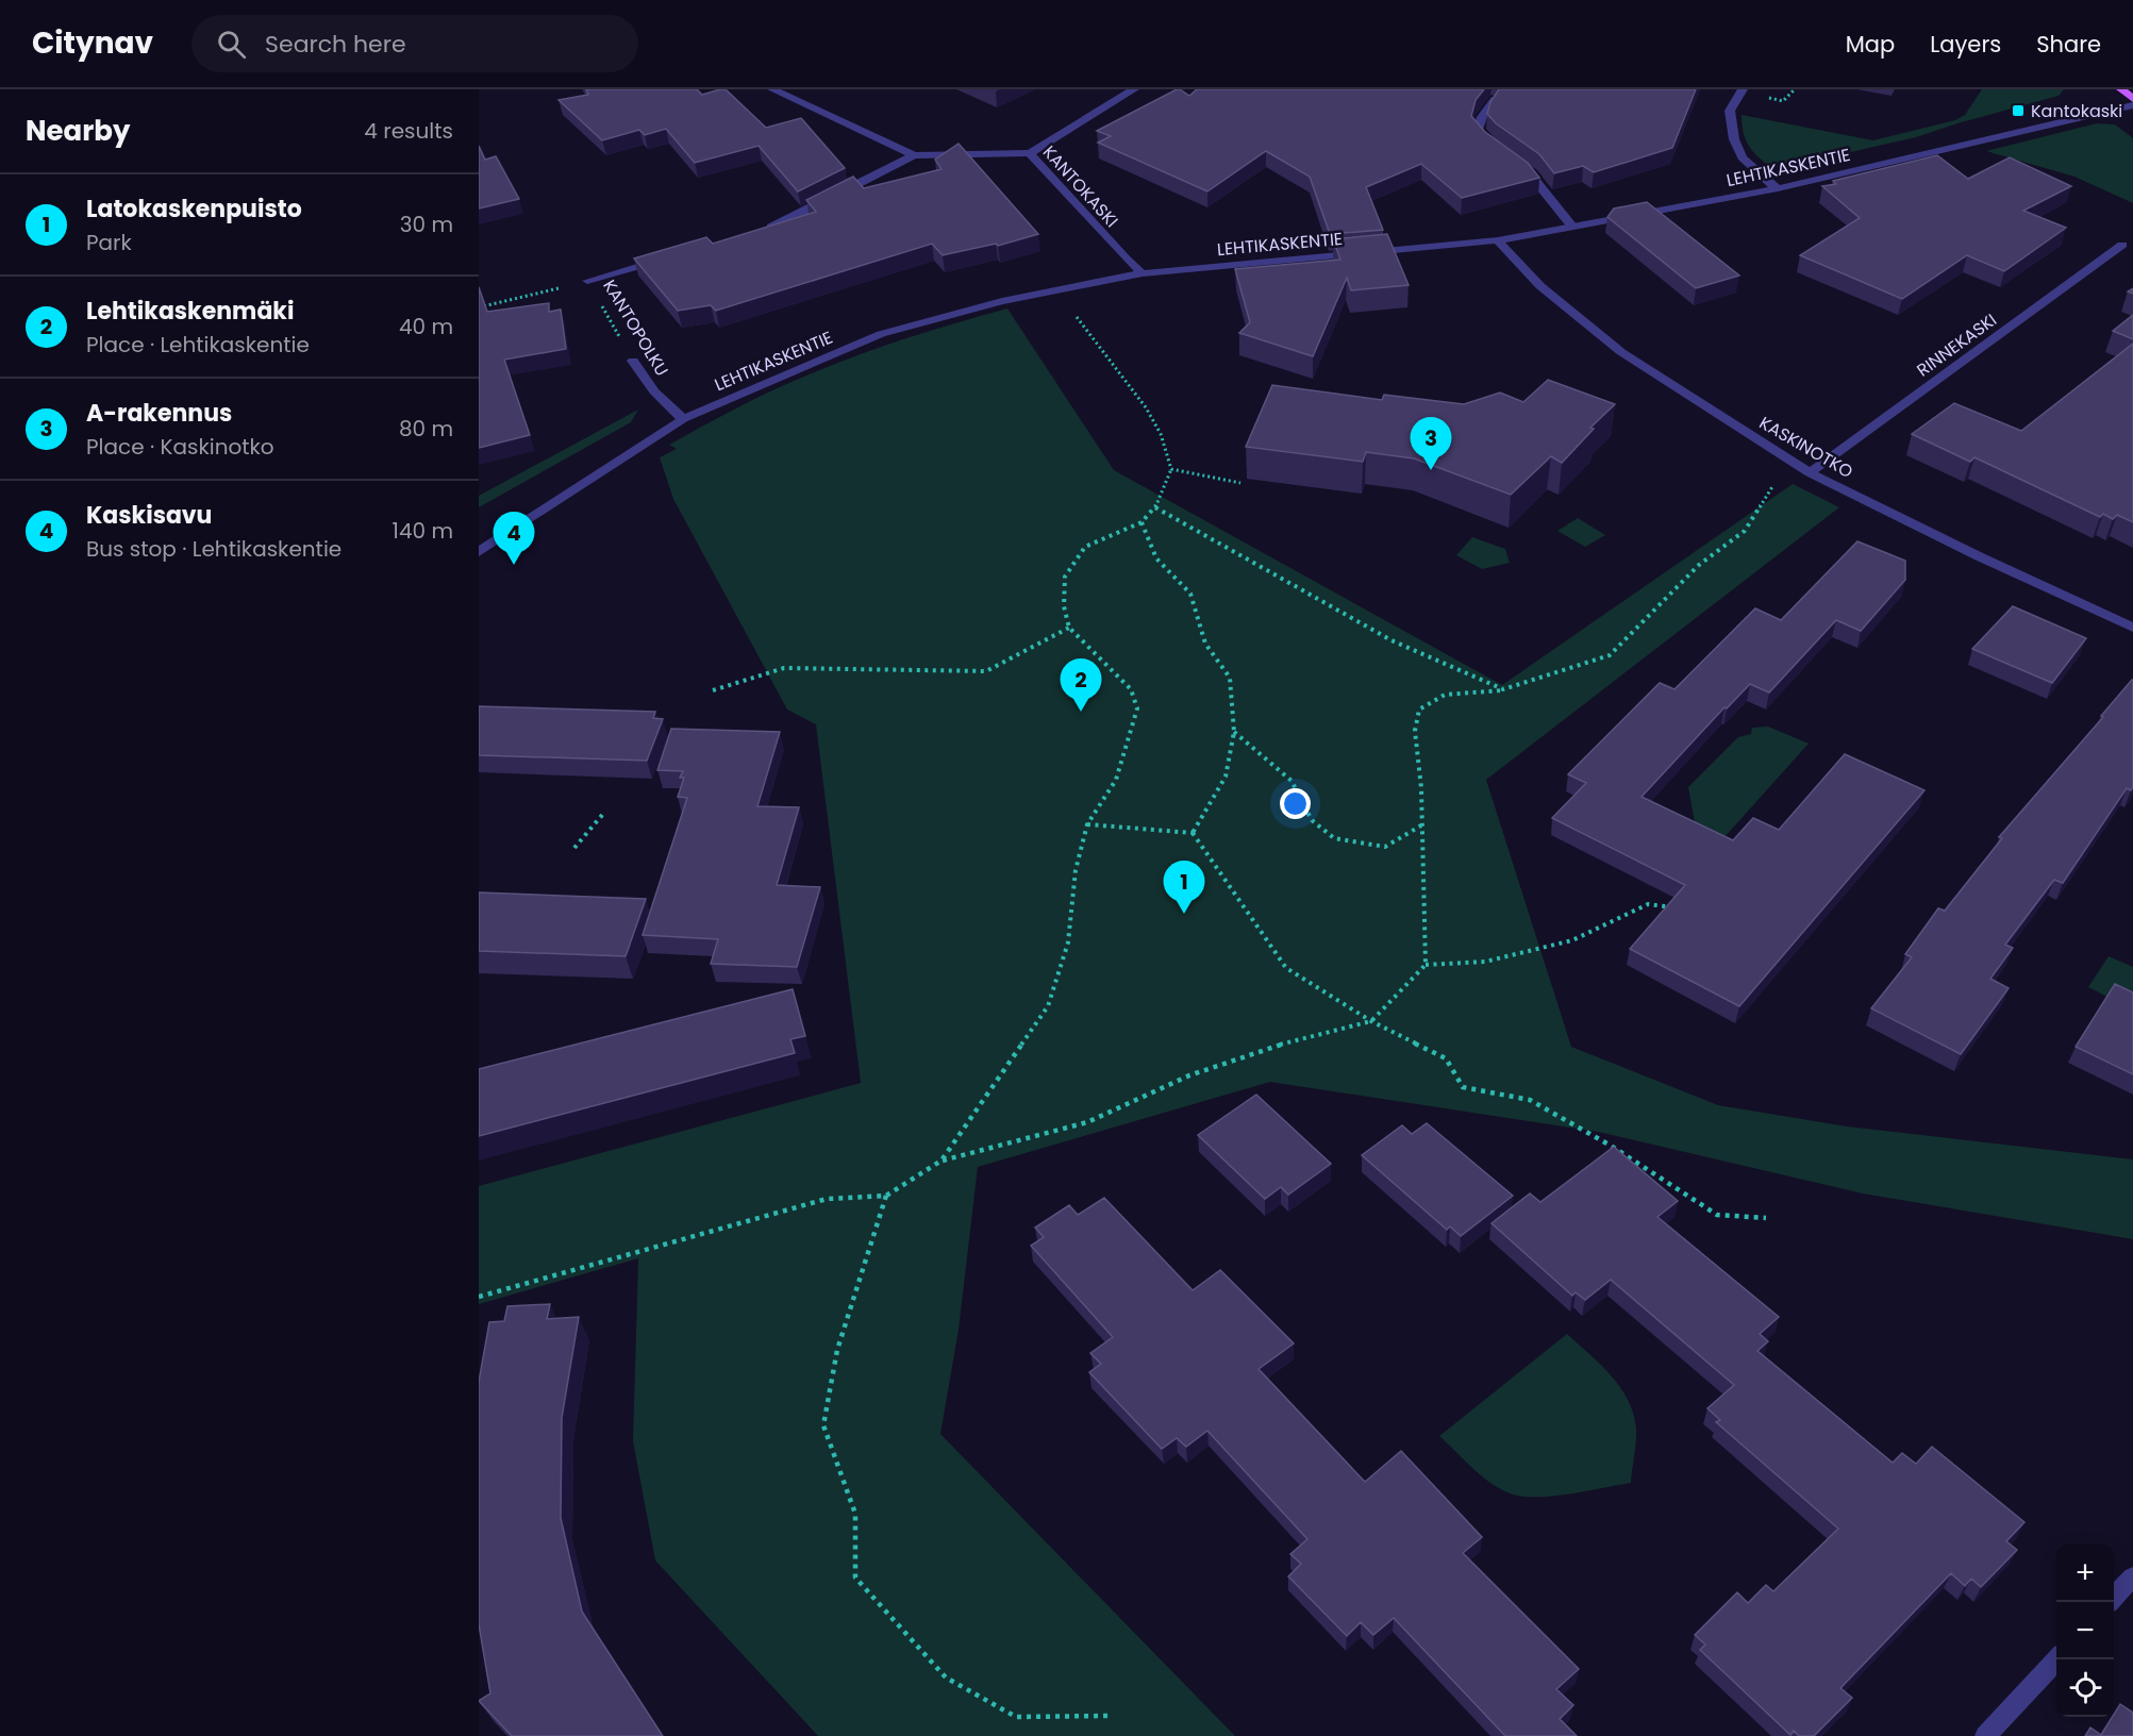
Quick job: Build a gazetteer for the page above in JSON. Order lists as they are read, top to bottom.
{
  "streets": {
    "street": [
      "LEHTIKASKENTIE",
      "KANTOKASKI",
      "KANTOPOLKU",
      "RINNEKASKI",
      "KASKINOTKO"
    ]
  },
  "crossings": [
    ["LEHTIKASKENTIE", "KANTOKASKI"],
    ["LEHTIKASKENTIE", "KANTOPOLKU"],
    ["LEHTIKASKENTIE", "KASKINOTKO"],
    ["RINNEKASKI", "KASKINOTKO"]
  ],
  "places": {
    "transit": ["Kantokaski"]
  },
  "page": {
    "header": "Citynav",
    "search": "Search here",
    "nav": ["Map", "Layers", "Share"],
    "heading": ["Nearby", "4 results"],
    "list": [
      {
        "mark": "1",
        "name": "Latokaskenpuisto",
        "note": "Park",
        "value": "30 m"
      },
      {
        "mark": "2",
        "name": "Lehtikaskenmäki",
        "note": "Place · Lehtikaskentie",
        "value": "40 m"
      },
      {
        "mark": "3",
        "name": "A-rakennus",
        "note": "Place · Kaskinotko",
        "value": "80 m"
      },
      {
        "mark": "4",
        "name": "Kaskisavu",
        "note": "Bus stop · Lehtikaskentie",
        "value": "140 m"
      }
    ],
    "pins": [
      "3",
      "4",
      "2",
      "1"
    ],
    "map_buttons": ["+", "−"]
  }
}
